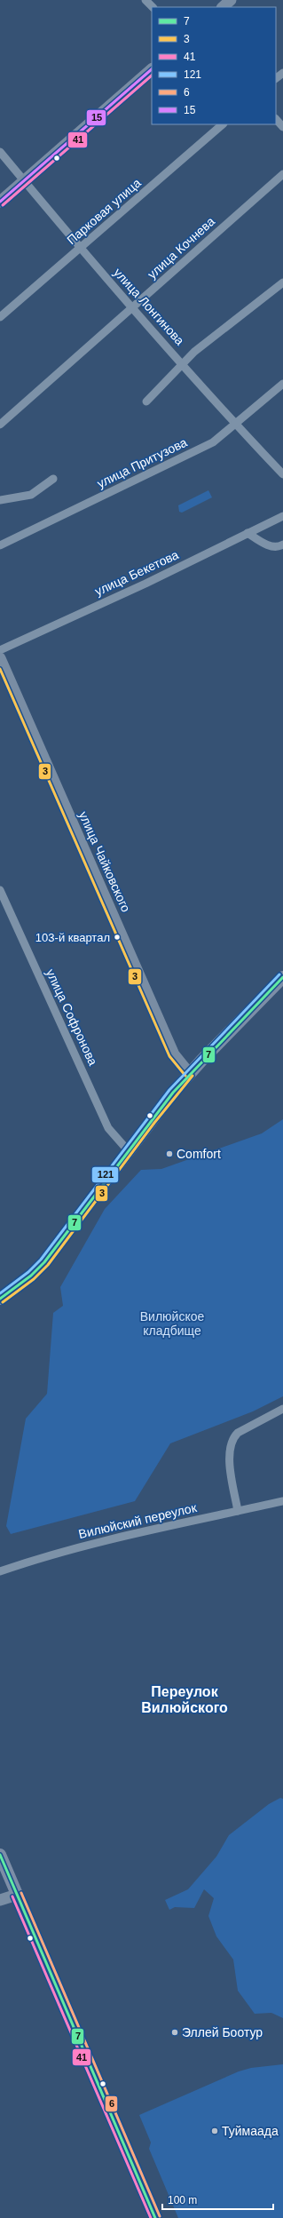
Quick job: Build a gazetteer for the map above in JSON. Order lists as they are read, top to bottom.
{
  "streets": {
    "main road": ["улица Чайковского"],
    "street": [
      "Парковая улица",
      "улица Кочнева",
      "улица Лонгинова",
      "улица Притузова",
      "улица Бекетова",
      "улица Софронова",
      "Вилюйский переулок"
    ]
  },
  "crossings": [
    ["Парковая улица", "улица Лонгинова"],
    ["улица Кочнева", "улица Лонгинова"],
    ["улица Лонгинова", "улица Притузова"]
  ],
  "districts": ["Переулок Вилюйского"],
  "parks": ["Вилюйское кладбище"],
  "places": [
    "103-й квартал",
    "Comfort",
    "Эллей Боотур",
    "Туймаада"
  ],
  "lines": [
    "transit line 15",
    "transit line 41",
    "transit line 3",
    "transit line 121",
    "transit line 7",
    "transit line 6"
  ],
  "legend": [
    "7",
    "3",
    "41",
    "121",
    "6",
    "15"
  ],
  "scale_bar": "100 m"
}
